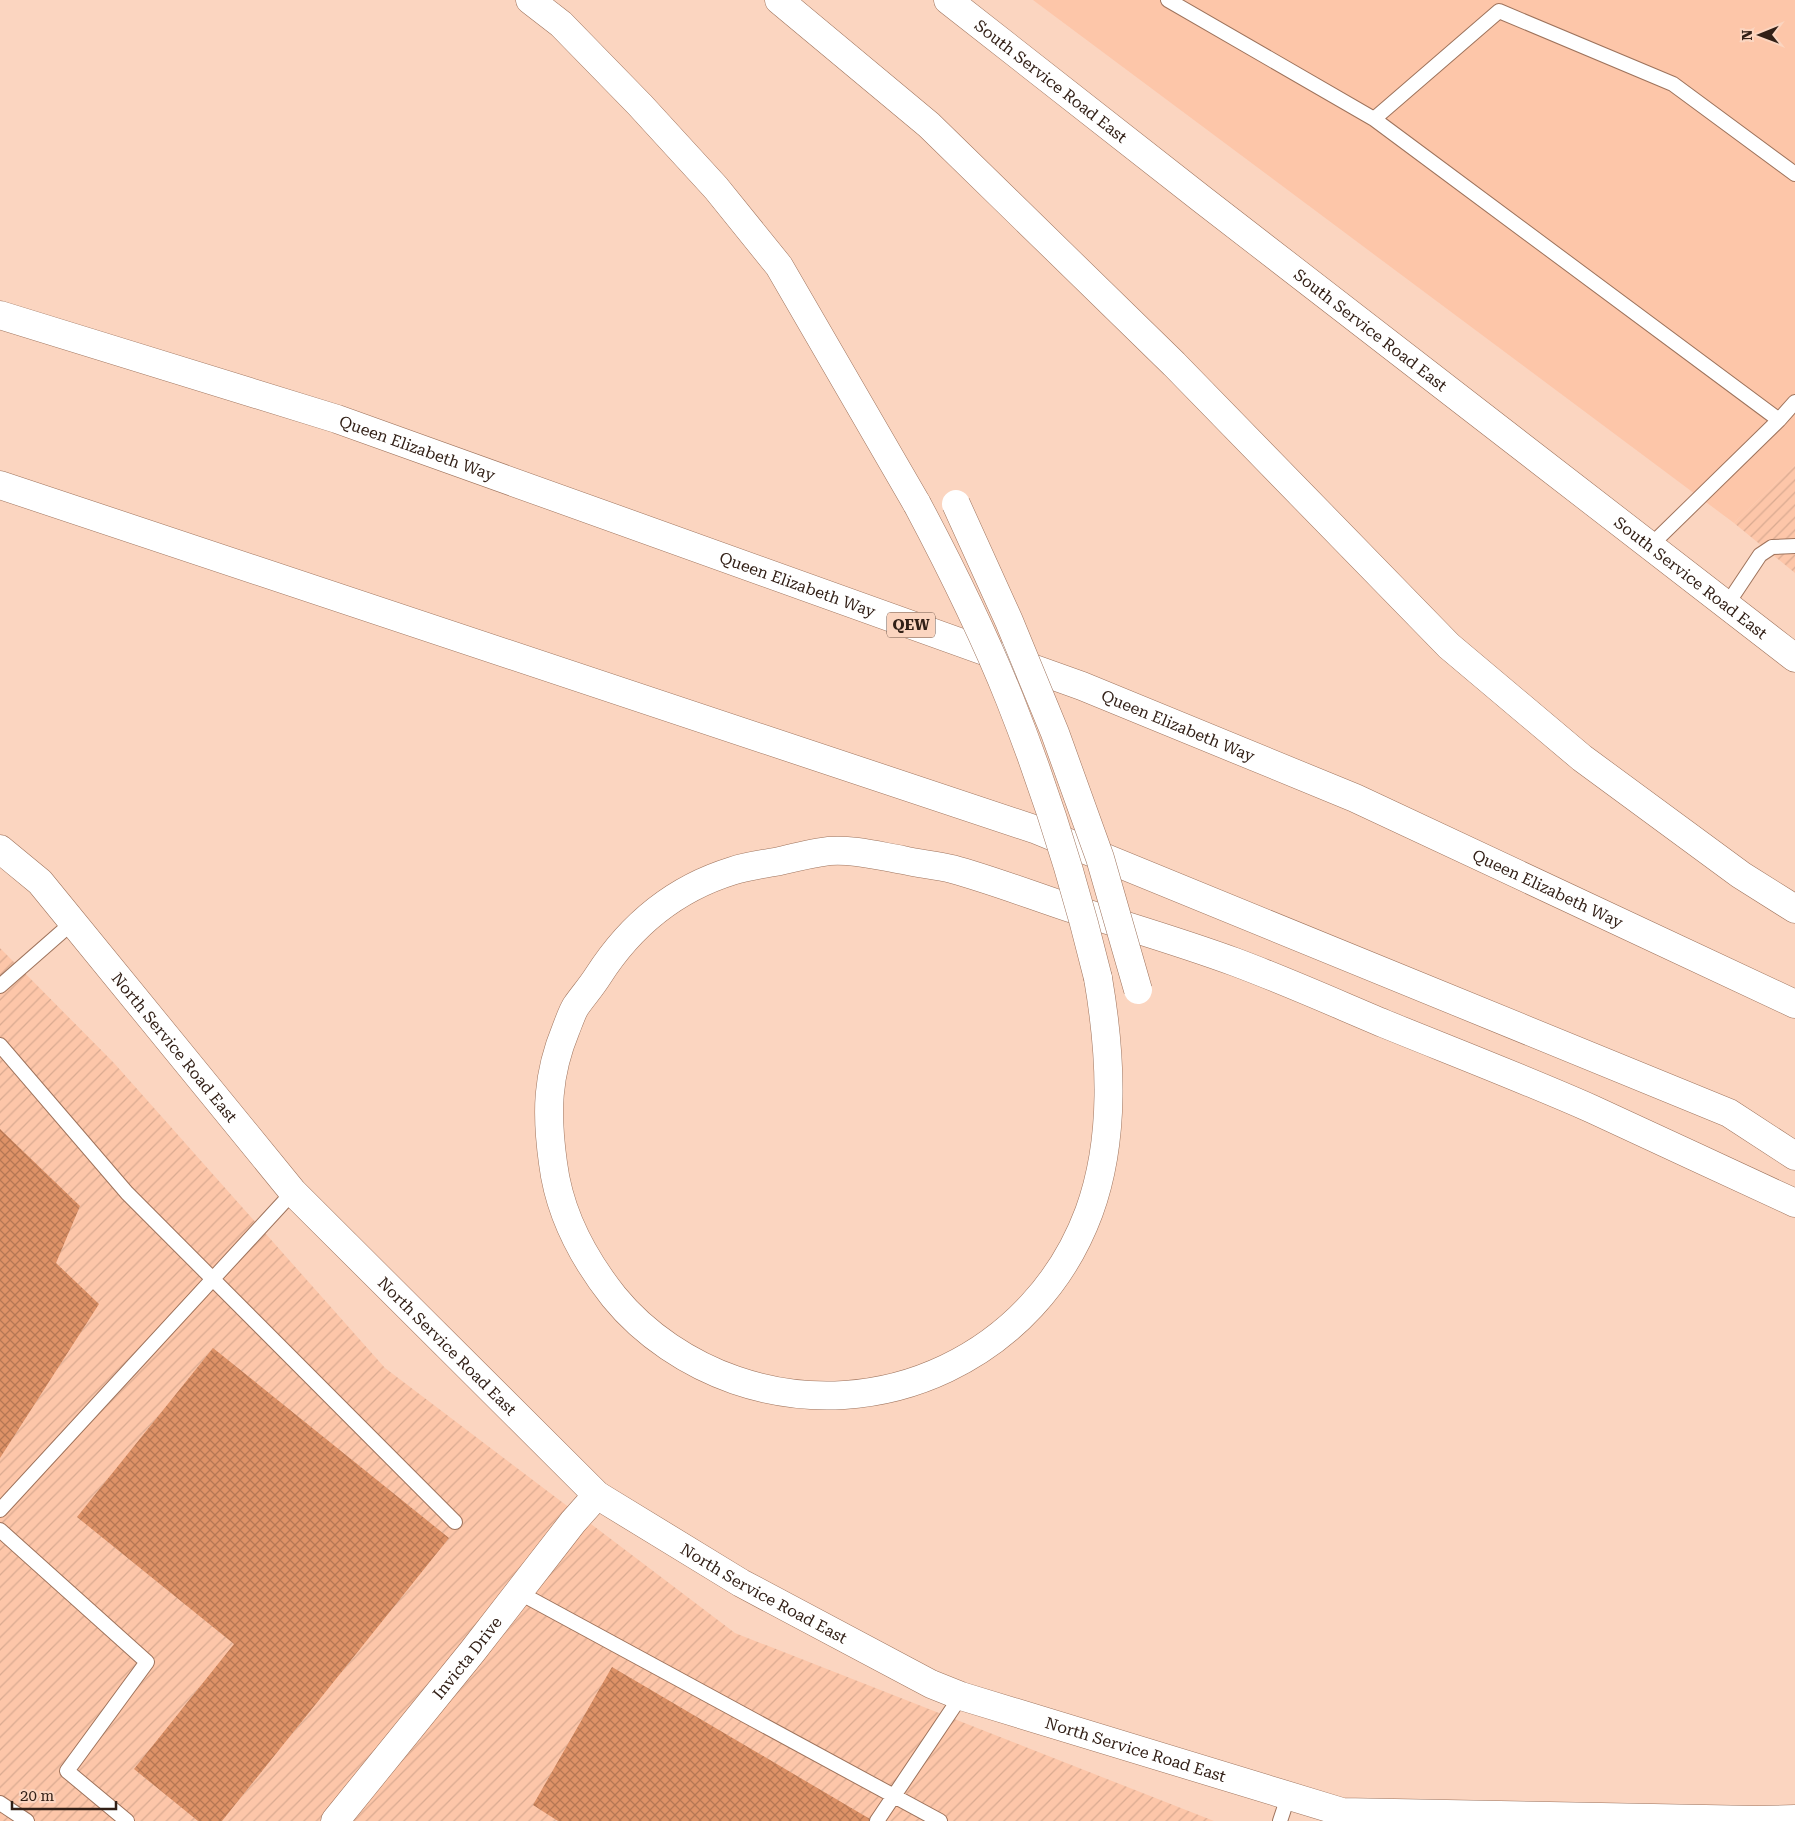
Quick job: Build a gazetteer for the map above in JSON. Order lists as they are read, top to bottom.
{
  "streets": {
    "main road": [
      "South Service Road East",
      "Queen Elizabeth Way",
      "QEW",
      "North Service Road East",
      "Invicta Drive"
    ]
  },
  "crossings": [
    ["North Service Road East", "Invicta Drive"]
  ],
  "scale_bar": "20 m",
  "north": "left"
}
